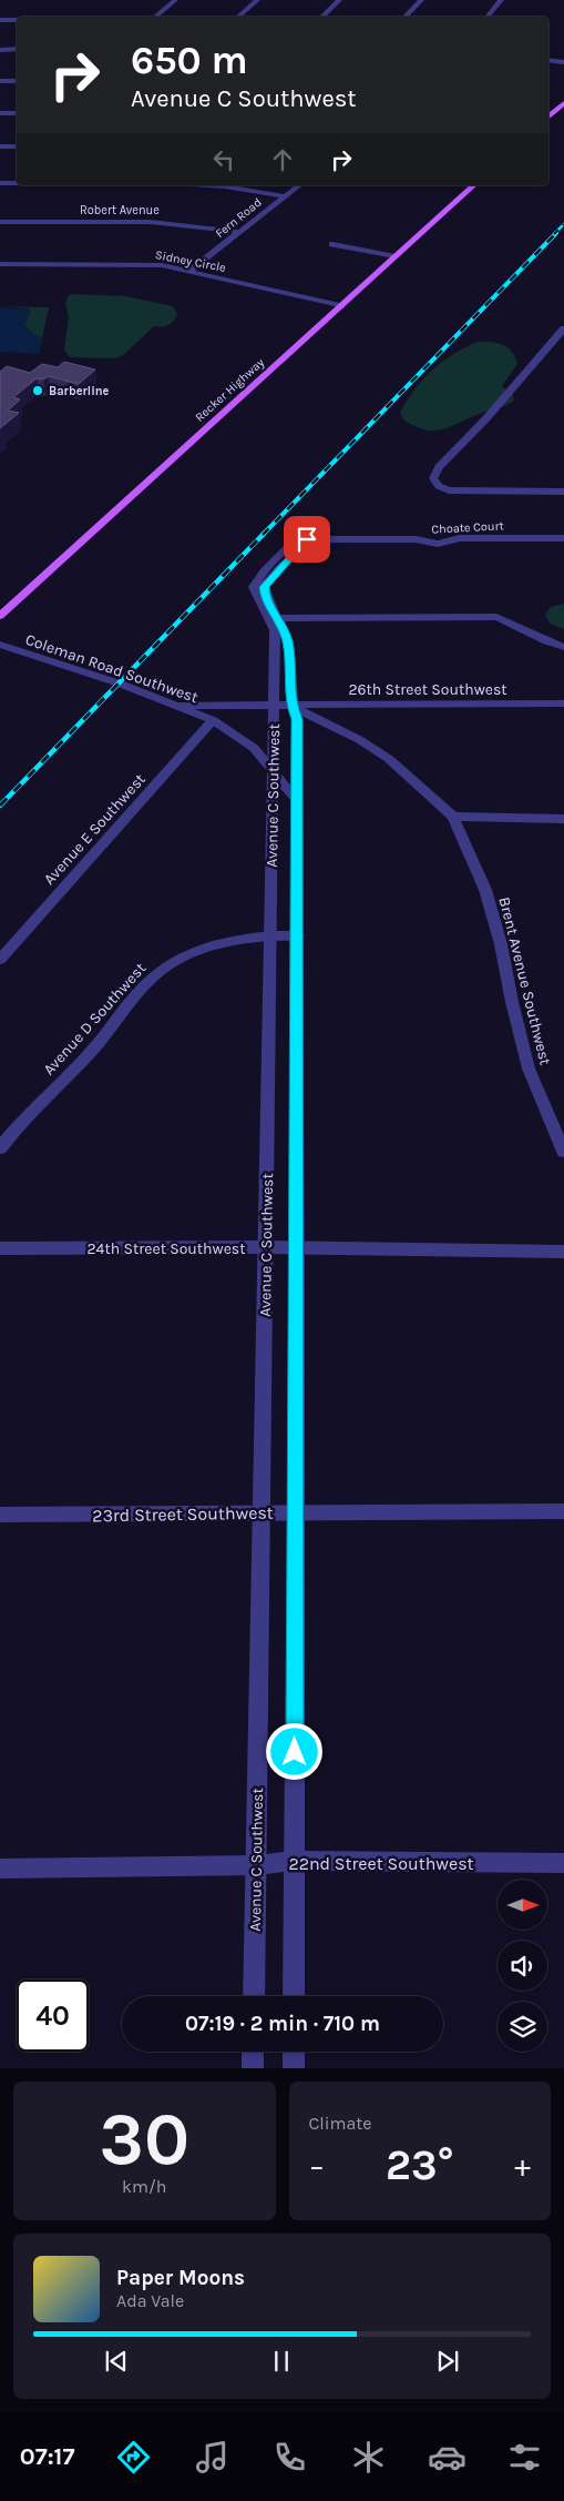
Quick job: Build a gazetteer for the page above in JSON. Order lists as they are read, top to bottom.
{
  "streets": {
    "main road": ["Recker Highway"],
    "street": [
      "Robert Avenue",
      "Fern Road",
      "Sidney Circle",
      "Choate Court",
      "Coleman Road Southwest",
      "26th Street Southwest",
      "Avenue C Southwest",
      "Avenue E Southwest",
      "Brent Avenue Southwest",
      "Avenue D Southwest",
      "24th Street Southwest",
      "23rd Street Southwest",
      "22nd Street Southwest"
    ]
  },
  "crossings": [
    ["Robert Avenue", "Fern Road"],
    ["Fern Road", "Sidney Circle"],
    ["Sidney Circle", "Recker Highway"],
    ["Choate Court", "Avenue C Southwest"],
    ["Coleman Road Southwest", "Avenue C Southwest"],
    ["Coleman Road Southwest", "Avenue E Southwest"],
    ["26th Street Southwest", "Avenue C Southwest"],
    ["26th Street Southwest", "Brent Avenue Southwest"],
    ["Avenue C Southwest", "Brent Avenue Southwest"],
    ["Avenue C Southwest", "Avenue D Southwest"],
    ["Avenue C Southwest", "24th Street Southwest"],
    ["Avenue C Southwest", "23rd Street Southwest"],
    ["Avenue C Southwest", "22nd Street Southwest"]
  ],
  "places": ["Barberline"],
  "north": "right",
  "page": {
    "turn": ["650 m", "Avenue C Southwest"],
    "limit": "40",
    "trip": "07:19 · 2 min · 710 m",
    "tile": [
      ["30", "km/h"],
      "Climate"
    ],
    "heat": ["−", "23°", "+"],
    "song": ["Paper Moons", "Ada Vale"],
    "tabs": "07:17"
  }
}
